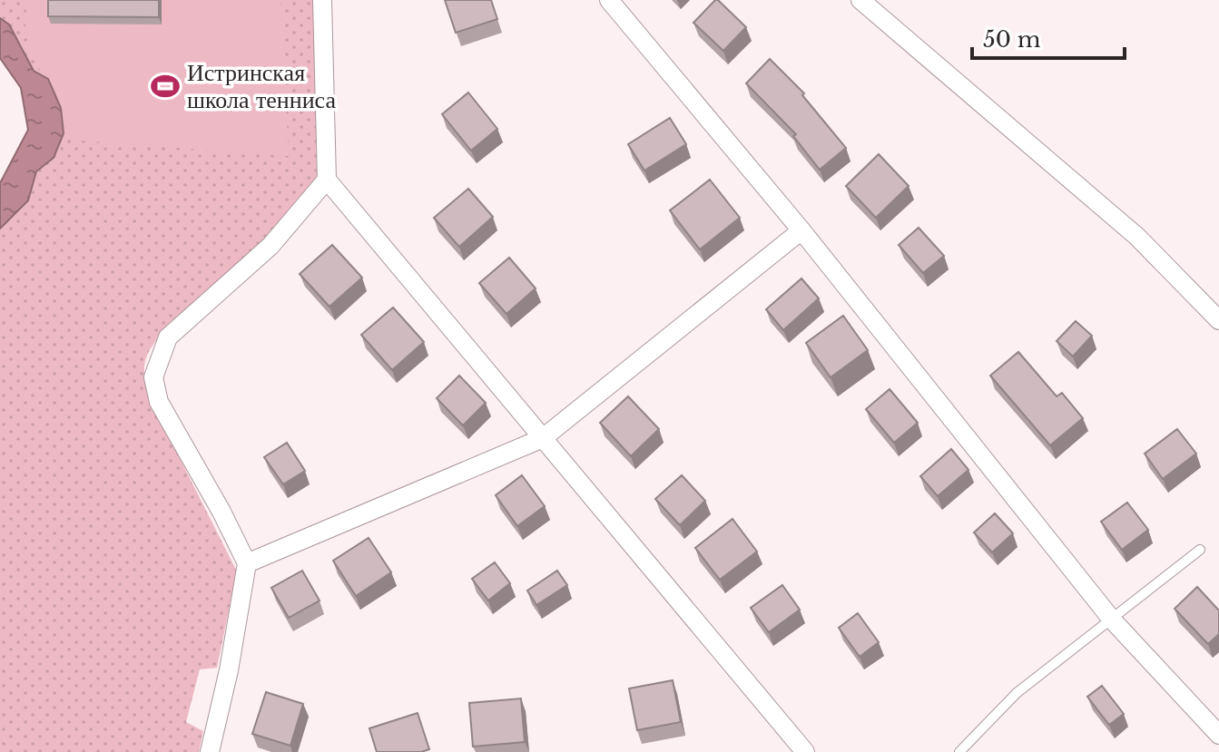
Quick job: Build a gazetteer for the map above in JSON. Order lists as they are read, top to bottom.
{
  "places": {
    "sports": ["Истринская школа тенниса"]
  },
  "scale_bar": "50 m"
}
